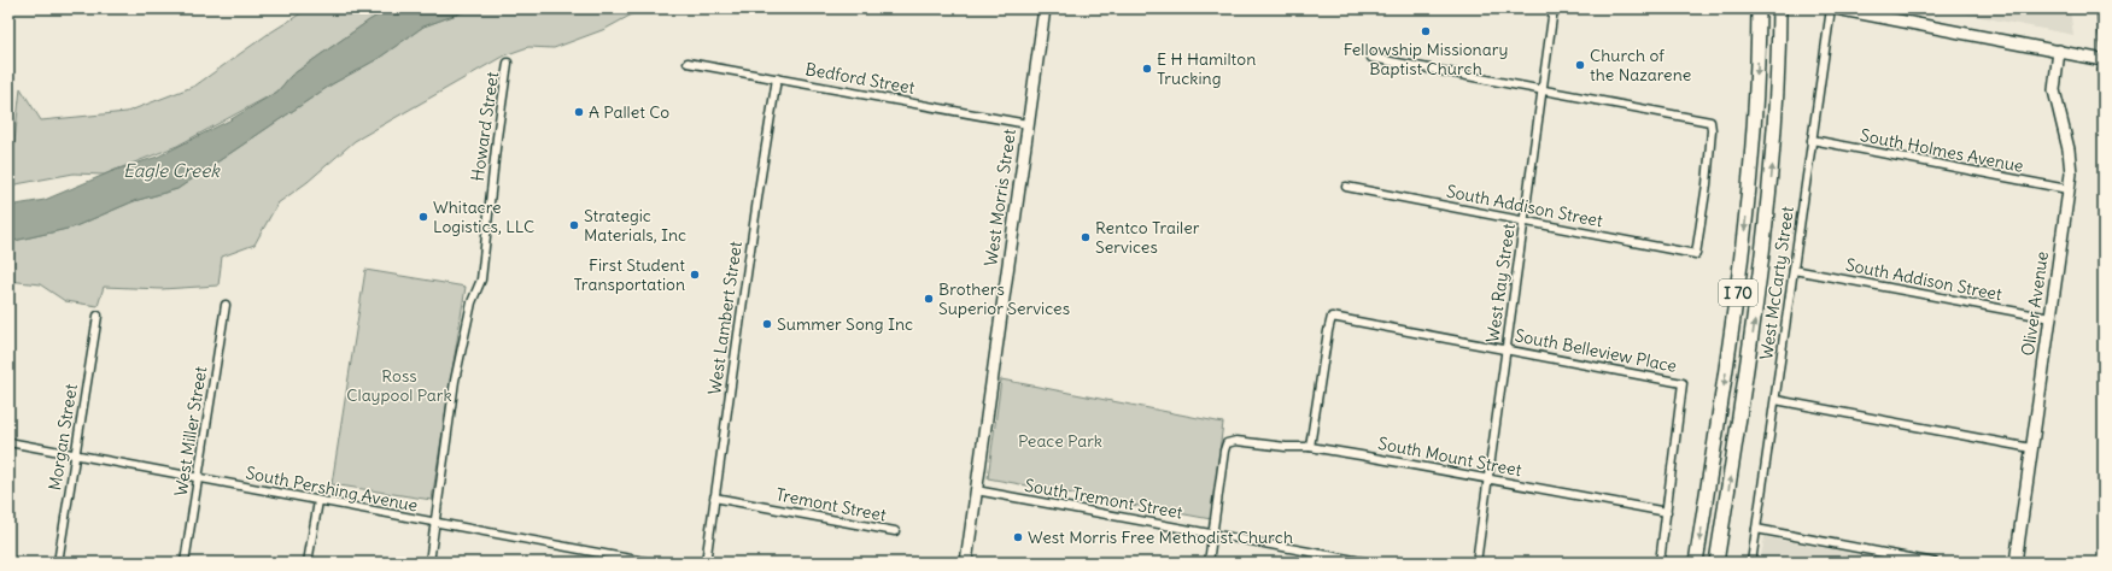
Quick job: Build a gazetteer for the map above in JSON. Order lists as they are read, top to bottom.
{
  "streets": {
    "highway": ["I 70"],
    "main road": ["West Morris Street", "Oliver Avenue"],
    "street": [
      "Bedford Street",
      "Howard Street",
      "South Holmes Avenue",
      "South Addison Street",
      "West Ray Street",
      "West McCarty Street",
      "West Lambert Street",
      "South Belleview Place",
      "West Miller Street",
      "Morgan Street",
      "South Mount Street",
      "South Pershing Avenue",
      "South Tremont Street",
      "Tremont Street"
    ]
  },
  "crossings": [
    ["Bedford Street", "West Morris Street"],
    ["Bedford Street", "West Lambert Street"],
    ["Howard Street", "South Pershing Avenue"],
    ["South Holmes Avenue", "West McCarty Street"],
    ["South Holmes Avenue", "Oliver Avenue"],
    ["West Morris Street", "South Tremont Street"],
    ["South Addison Street", "West Ray Street"],
    ["South Addison Street", "West McCarty Street"],
    ["South Addison Street", "Oliver Avenue"],
    ["West Ray Street", "South Belleview Place"],
    ["West Ray Street", "South Mount Street"],
    ["West Lambert Street", "Tremont Street"],
    ["South Belleview Place", "South Mount Street"],
    ["West Miller Street", "South Pershing Avenue"],
    ["Morgan Street", "South Pershing Avenue"],
    ["South Mount Street", "South Tremont Street"]
  ],
  "water": ["Eagle Creek"],
  "parks": ["Ross Claypool Park", "Peace Park"],
  "places": [
    "Fellowship Missionary Baptist Church",
    "Church of the Nazarene",
    "E H Hamilton Trucking",
    "A Pallet Co",
    "Whitacre Logistics, LLC",
    "Strategic Materials, Inc",
    "Rentco Trailer Services",
    "First Student Transportation",
    "Brothers Superior Services",
    "Summer Song Inc",
    "West Morris Free Methodist Church"
  ]
}
